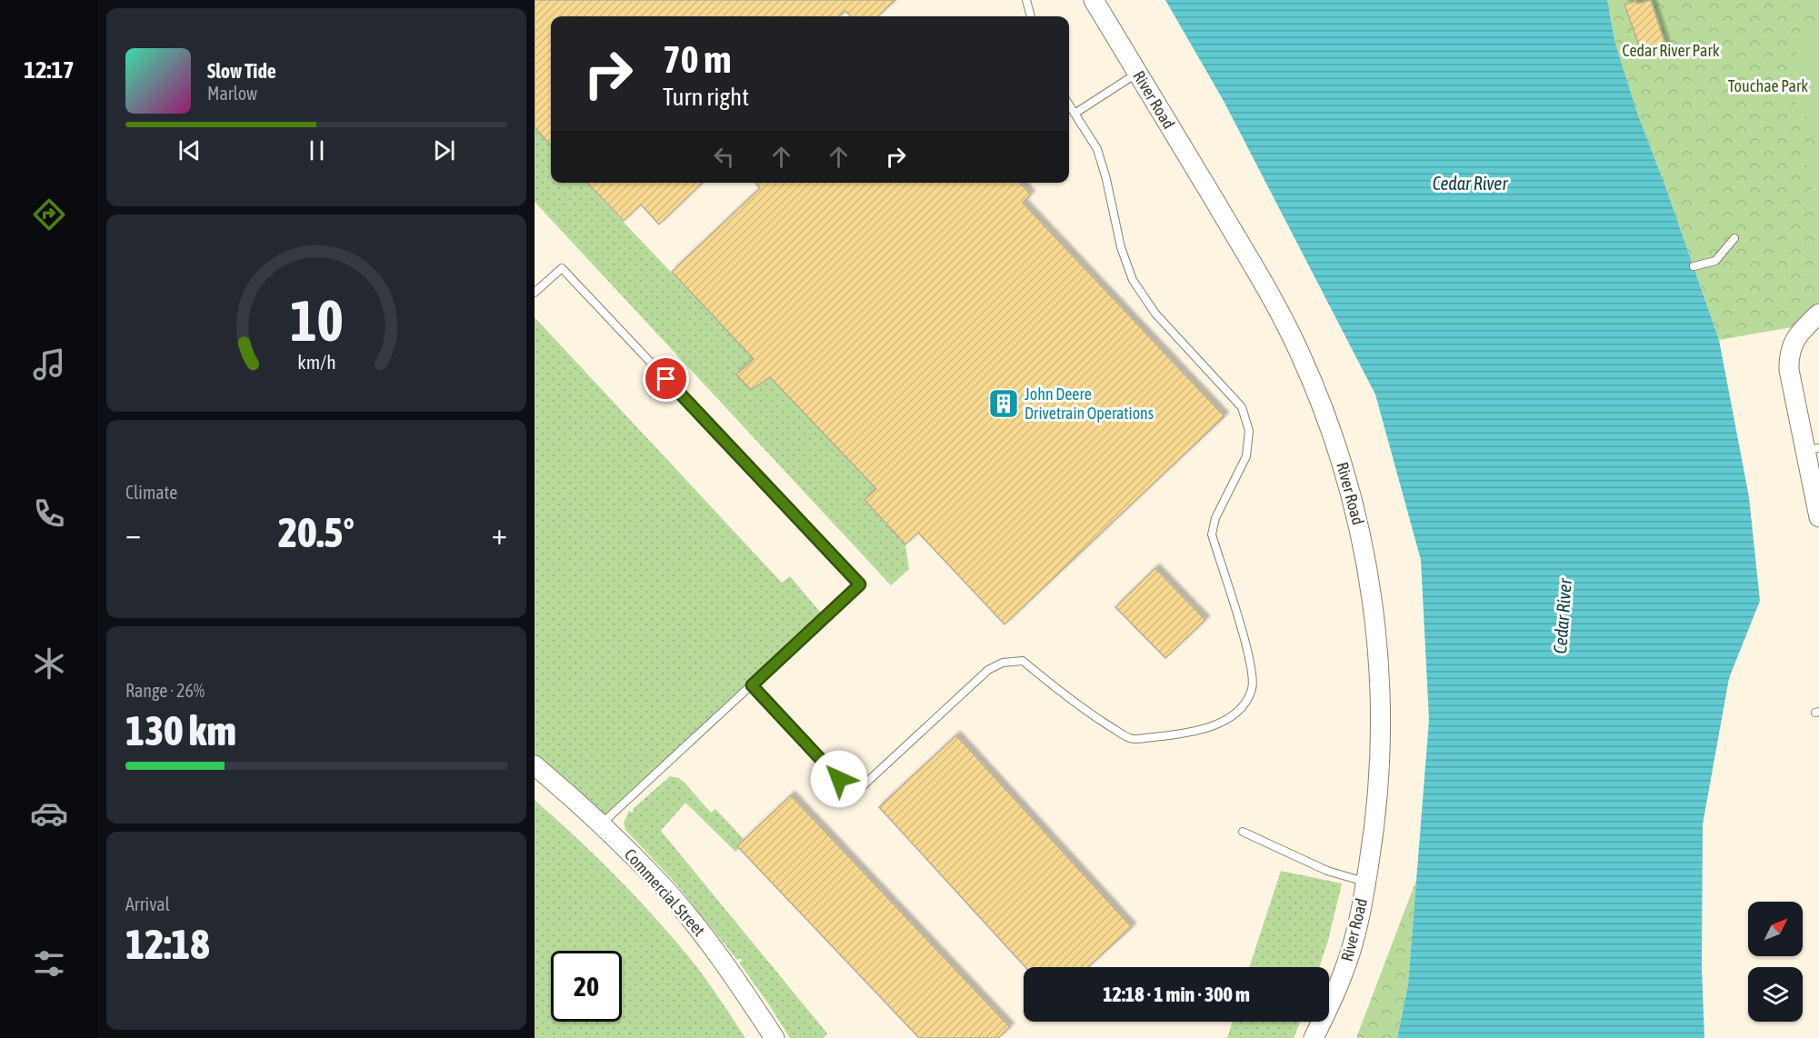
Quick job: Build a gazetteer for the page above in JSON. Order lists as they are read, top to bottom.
{
  "streets": {
    "main road": ["River Road", "Commercial Street"]
  },
  "water": ["Cedar River"],
  "parks": ["Cedar River Park", "Touchae Park"],
  "places": {
    "building": ["John Deere Drivetrain Operations"]
  },
  "north": "top right",
  "page": {
    "tabs": "12:17",
    "turn": ["70 m", "Turn right"],
    "song": ["Slow Tide", "Marlow"],
    "tile": [
      "Climate",
      ["Range · 26%", "130 km"],
      ["Arrival", "12:18"]
    ],
    "heat": ["−", "20.5°", "+"],
    "limit": "20",
    "trip": "12:18 · 1 min · 300 m",
    "gauge": ["10", "km/h"]
  }
}
